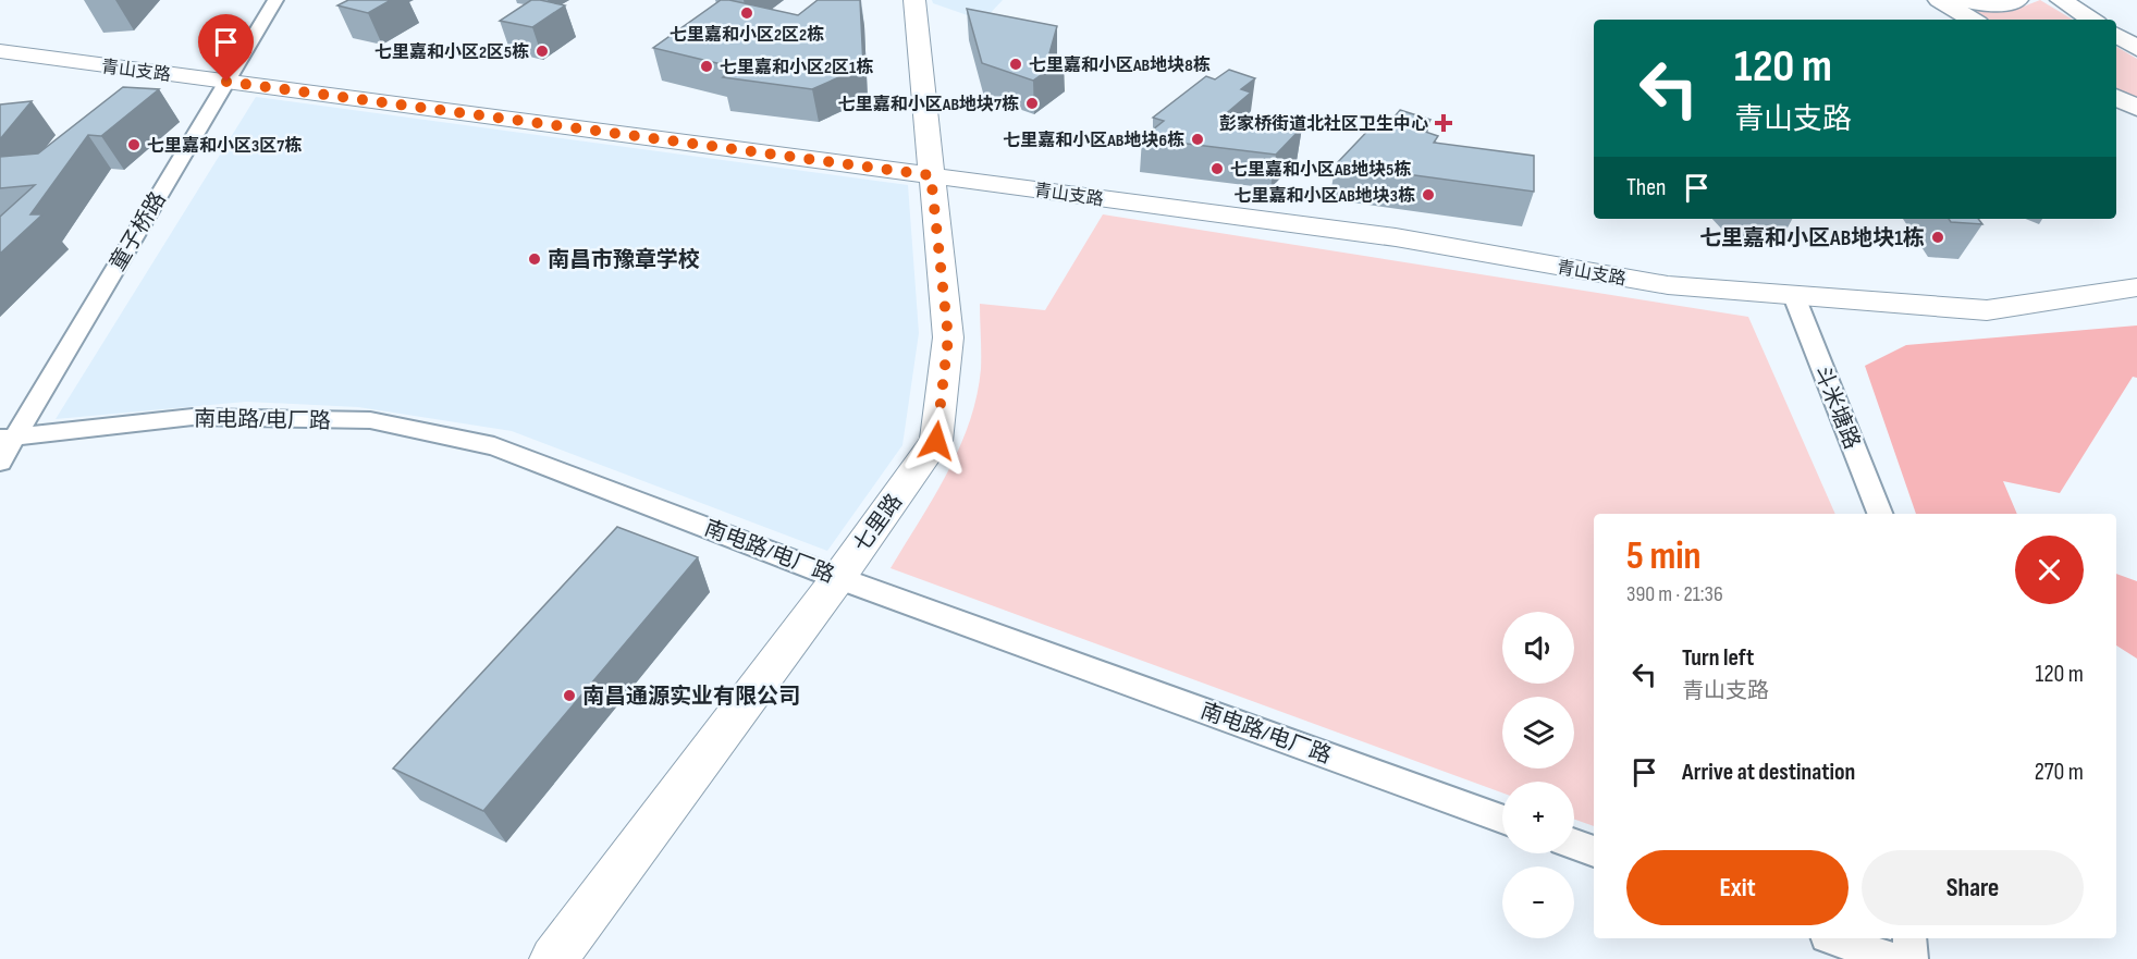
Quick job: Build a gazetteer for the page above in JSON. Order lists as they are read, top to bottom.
{
  "streets": {
    "street": [
      "青山支路",
      "童子桥路",
      "斗米塘路",
      "南电路/电厂路",
      "七里路"
    ]
  },
  "crossings": [
    ["青山支路", "童子桥路"],
    ["青山支路", "斗米塘路"],
    ["青山支路", "七里路"],
    ["童子桥路", "南电路/电厂路"],
    ["南电路/电厂路", "七里路"]
  ],
  "places": {
    "other": [
      "七里嘉和小区2区2栋",
      "七里嘉和小区2区5栋",
      "七里嘉和小区AB地块8栋",
      "七里嘉和小区2区1栋",
      "七里嘉和小区AB地块7栋",
      "七里嘉和小区AB地块6栋",
      "七里嘉和小区3区7栋",
      "七里嘉和小区AB地块5栋",
      "七里嘉和小区AB地块3栋",
      "七里嘉和小区AB地块1栋",
      "南昌市豫章学校",
      "南昌通源实业有限公司"
    ],
    "health": ["彭家桥街道北社区卫生中心"]
  },
  "page": {
    "turn": ["120 m", "青山支路"],
    "then": "Then",
    "heading": ["5 min", "390 m · 21:36"],
    "map_buttons": ["+", "−"],
    "list": [
      {
        "name": "Turn left",
        "note": "青山支路",
        "value": "120 m"
      },
      {
        "name": "Arrive at destination",
        "value": "270 m"
      }
    ],
    "buttons": ["Exit", "Share"]
  }
}
